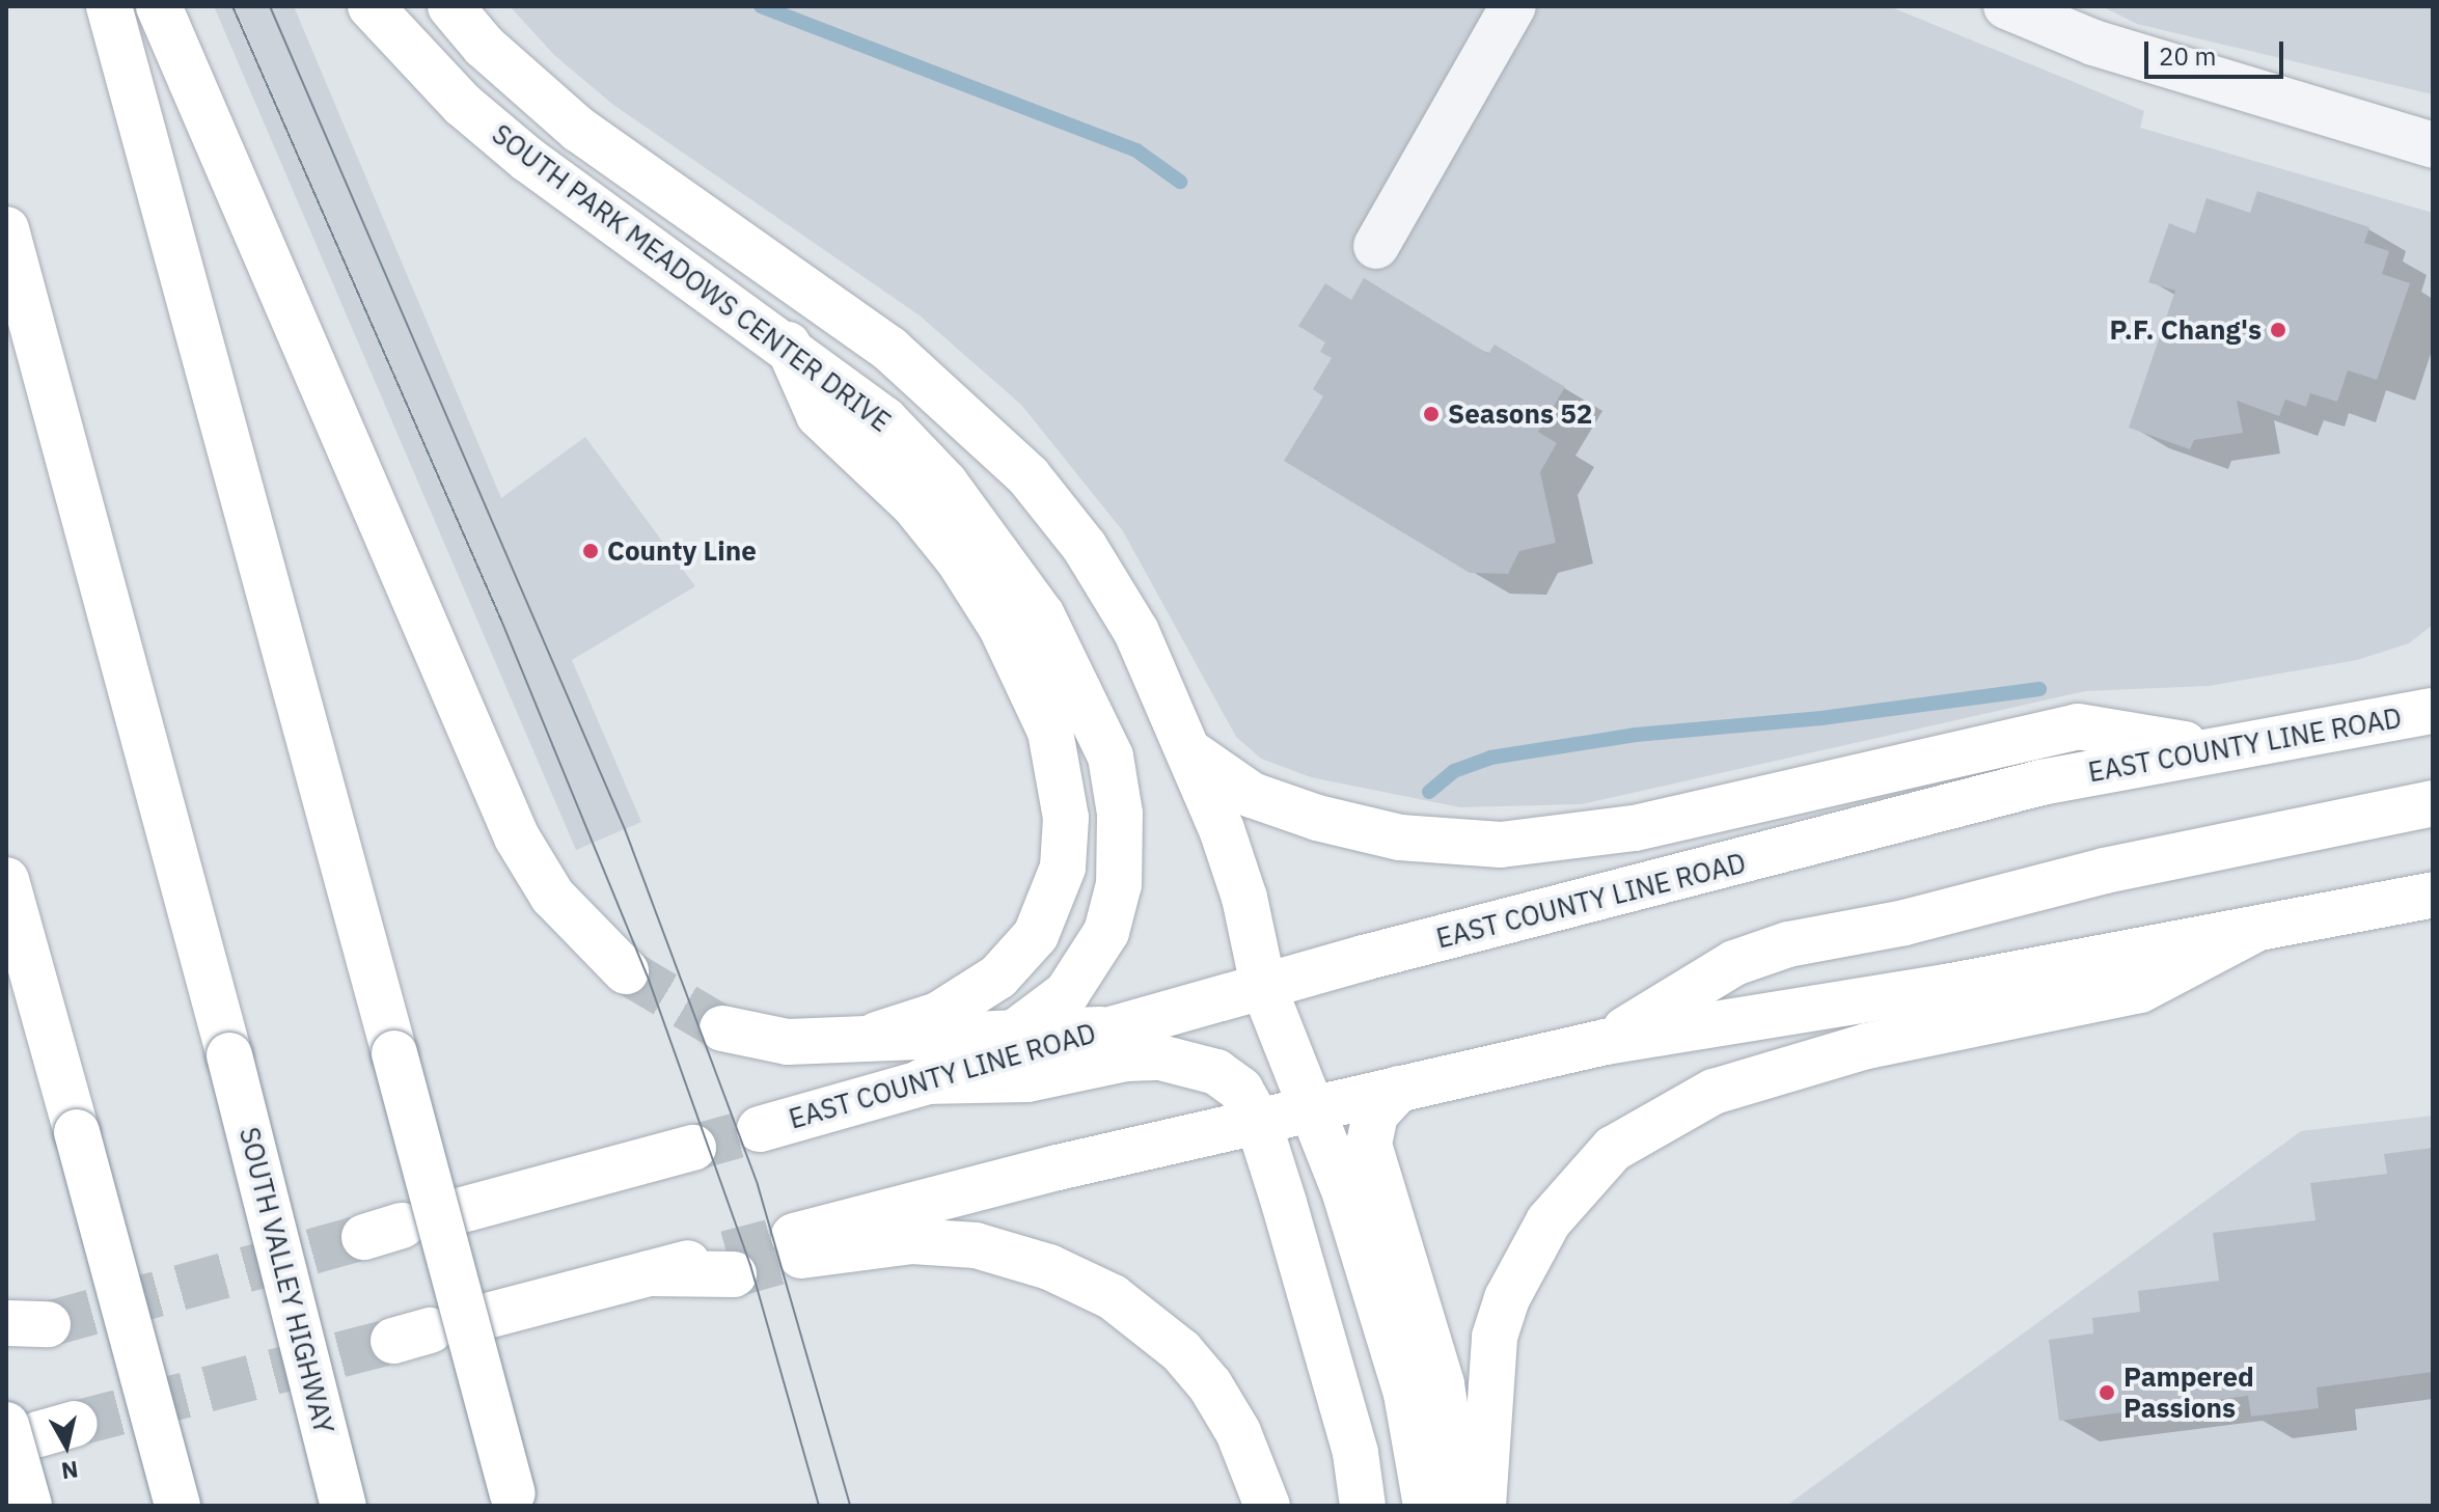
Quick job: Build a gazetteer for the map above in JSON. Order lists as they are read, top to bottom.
{
  "streets": {
    "main road": ["SOUTH PARK MEADOWS CENTER DRIVE", "EAST COUNTY LINE ROAD", "SOUTH VALLEY HIGHWAY"]
  },
  "crossings": [
    ["SOUTH PARK MEADOWS CENTER DRIVE", "EAST COUNTY LINE ROAD"]
  ],
  "places": [
    "P.F. Chang's",
    "Seasons 52",
    "County Line",
    "Pampered Passions"
  ],
  "scale_bar": "20 m",
  "north": "bottom"
}
